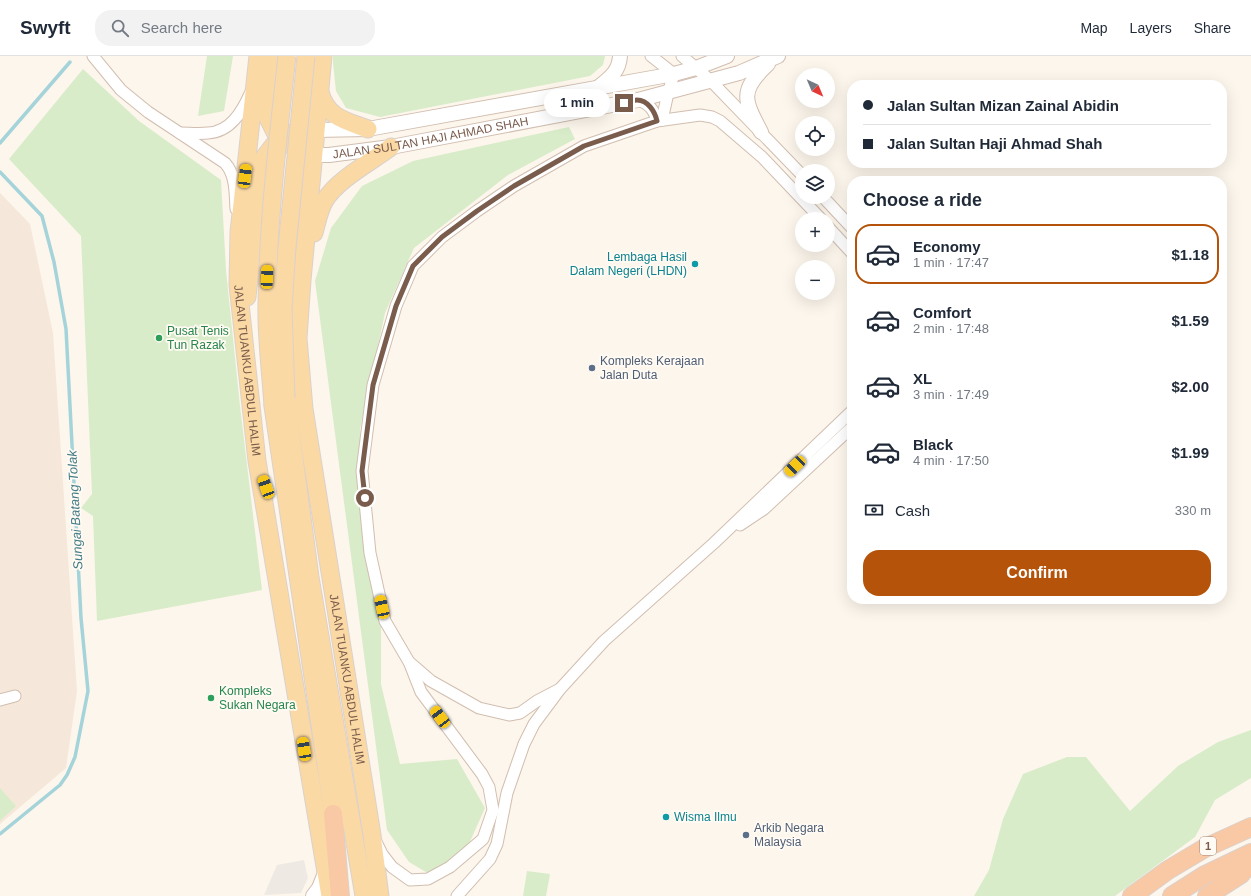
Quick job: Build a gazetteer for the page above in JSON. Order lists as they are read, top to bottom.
{
  "streets": {
    "highway": ["1"],
    "main road": ["JALAN TUANKU ABDUL HALIM"],
    "street": ["JALAN SULTAN HAJI AHMAD SHAH"]
  },
  "crossings": [
    ["JALAN SULTAN HAJI AHMAD SHAH", "JALAN TUANKU ABDUL HALIM"]
  ],
  "water": ["Sungai Batang Tolak"],
  "places": [
    "Lembaga Hasil Dalam Negeri (LHDN)",
    "Pusat Tenis Tun Razak",
    "Kompleks Kerajaan Jalan Duta",
    "Kompleks Sukan Negara",
    "Wisma Ilmu",
    "Arkib Negara Malaysia"
  ],
  "north": "bottom right",
  "page": {
    "header": "Swyft",
    "search": "Search here",
    "nav": ["Map", "Layers", "Share"],
    "map_buttons": ["+", "−"],
    "banner": ["Jalan Sultan Mizan Zainal Abidin", "Jalan Sultan Haji Ahmad Shah"],
    "bubble": "1 min",
    "heading": "Choose a ride",
    "list": [
      {
        "name": "Economy",
        "note": "1 min · 17:47",
        "value": "$1.18"
      },
      {
        "name": "Comfort",
        "note": "2 min · 17:48",
        "value": "$1.59"
      },
      {
        "name": "XL",
        "note": "3 min · 17:49",
        "value": "$2.00"
      },
      {
        "name": "Black",
        "note": "4 min · 17:50",
        "value": "$1.99"
      }
    ],
    "pay": ["Cash", "330 m"],
    "buttons": "Confirm"
  }
}
